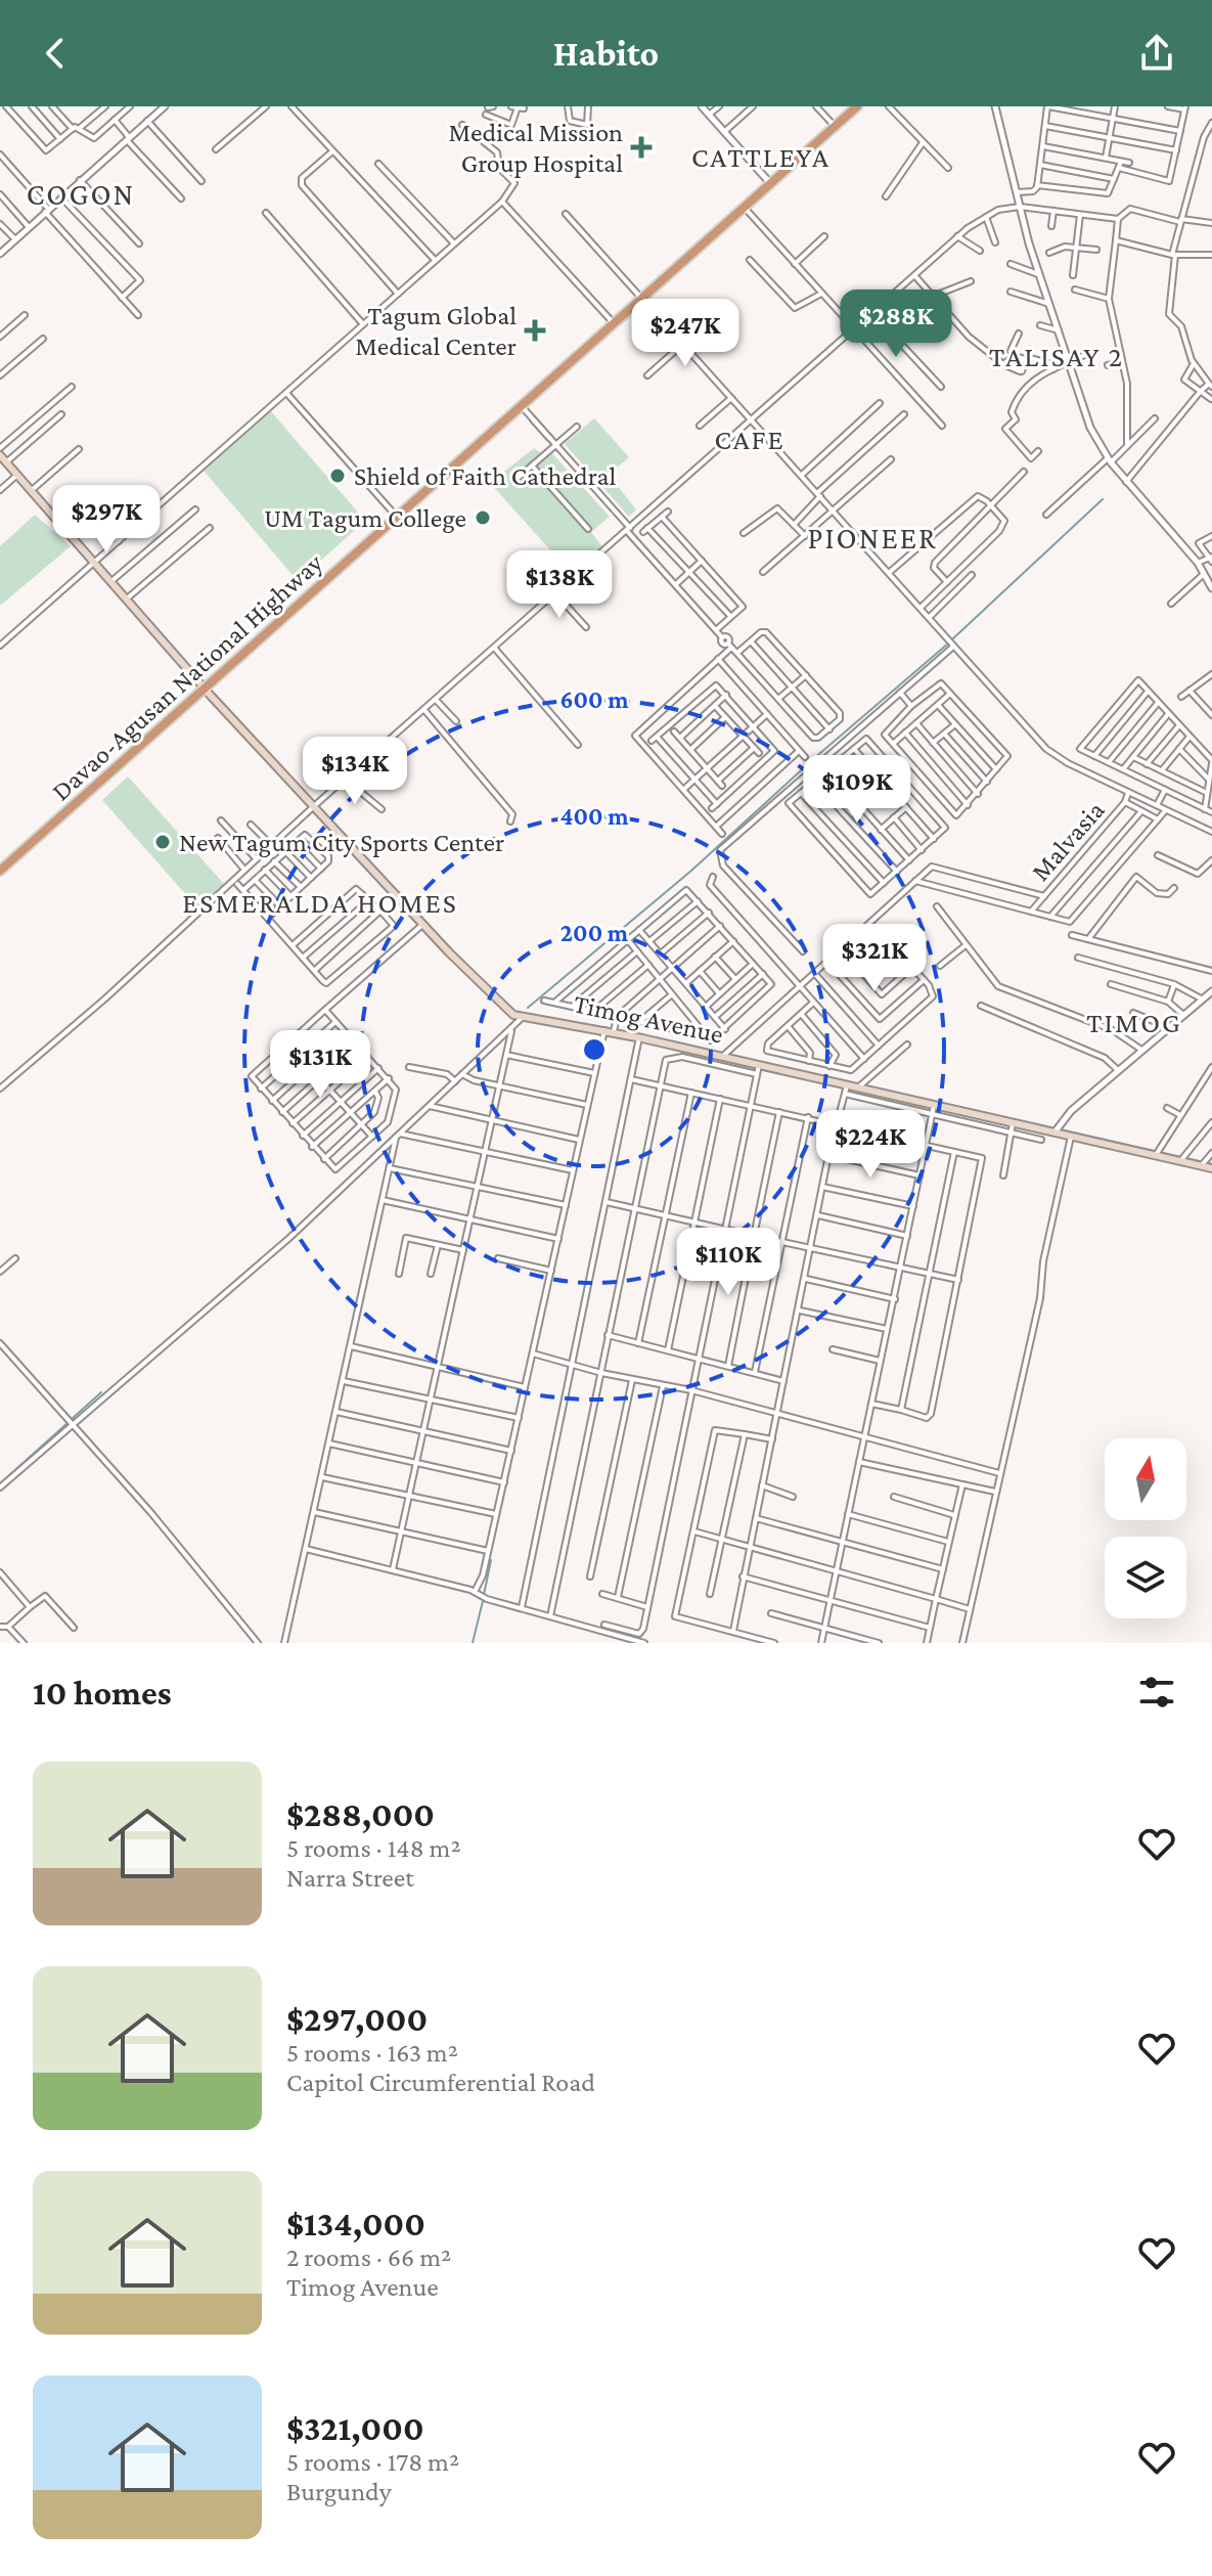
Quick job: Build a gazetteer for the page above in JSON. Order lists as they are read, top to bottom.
{
  "streets": {
    "highway": ["Davao-Agusan National Highway"],
    "main road": ["Timog Avenue"],
    "street": ["Malvasia"]
  },
  "districts": [
    "CATTLEYA",
    "COGON",
    "TALISAY 2",
    "CAFE",
    "PIONEER",
    "ESMERALDA HOMES",
    "TIMOG"
  ],
  "places": {
    "health": ["Medical Mission Group Hospital", "Tagum Global Medical Center"],
    "other": ["Shield of Faith Cathedral", "UM Tagum College", "New Tagum City Sports Center"]
  },
  "north": "top",
  "page": {
    "header": "Habito",
    "price": [
      "$288K",
      "$247K",
      "$297K",
      "$138K",
      "$134K",
      "$109K",
      "$321K",
      "$131K",
      "$224K",
      "$110K"
    ],
    "heading": "10 homes",
    "list": [
      {
        "name": "$288,000",
        "note": "5 rooms · 148 m² · Narra Street"
      },
      {
        "name": "$297,000",
        "note": "5 rooms · 163 m² · Capitol Circumferential Road"
      },
      {
        "name": "$134,000",
        "note": "2 rooms · 66 m² · Timog Avenue"
      },
      {
        "name": "$321,000",
        "note": "5 rooms · 178 m² · Burgundy"
      }
    ]
  },
  "rings": ["600 m", "400 m", "200 m"]
}
